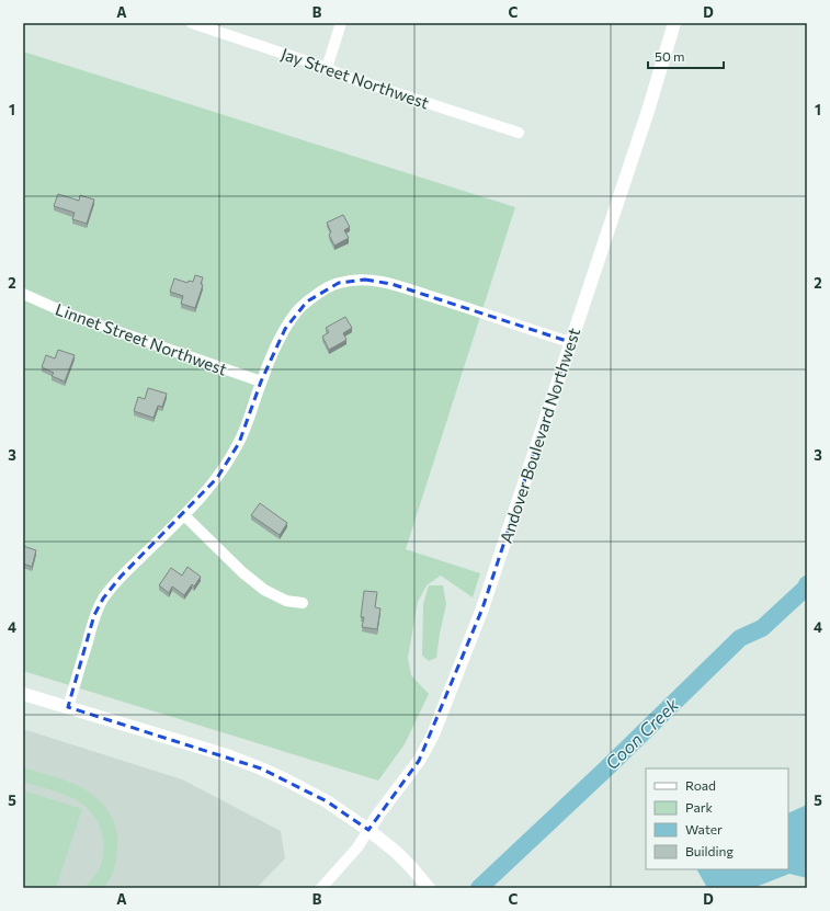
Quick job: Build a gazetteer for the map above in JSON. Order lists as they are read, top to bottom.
{
  "streets": {
    "street": ["Jay Street Northwest", "Linnet Street Northwest", "Andover Boulevard Northwest"]
  },
  "water": ["Coon Creek"],
  "legend": [
    "Road",
    "Park",
    "Water",
    "Building"
  ],
  "scale_bar": "50 m",
  "grid": {
    "columns": [
      "A",
      "B",
      "C",
      "D"
    ],
    "rows": [
      "1",
      "2",
      "3",
      "4",
      "5"
    ]
  }
}
